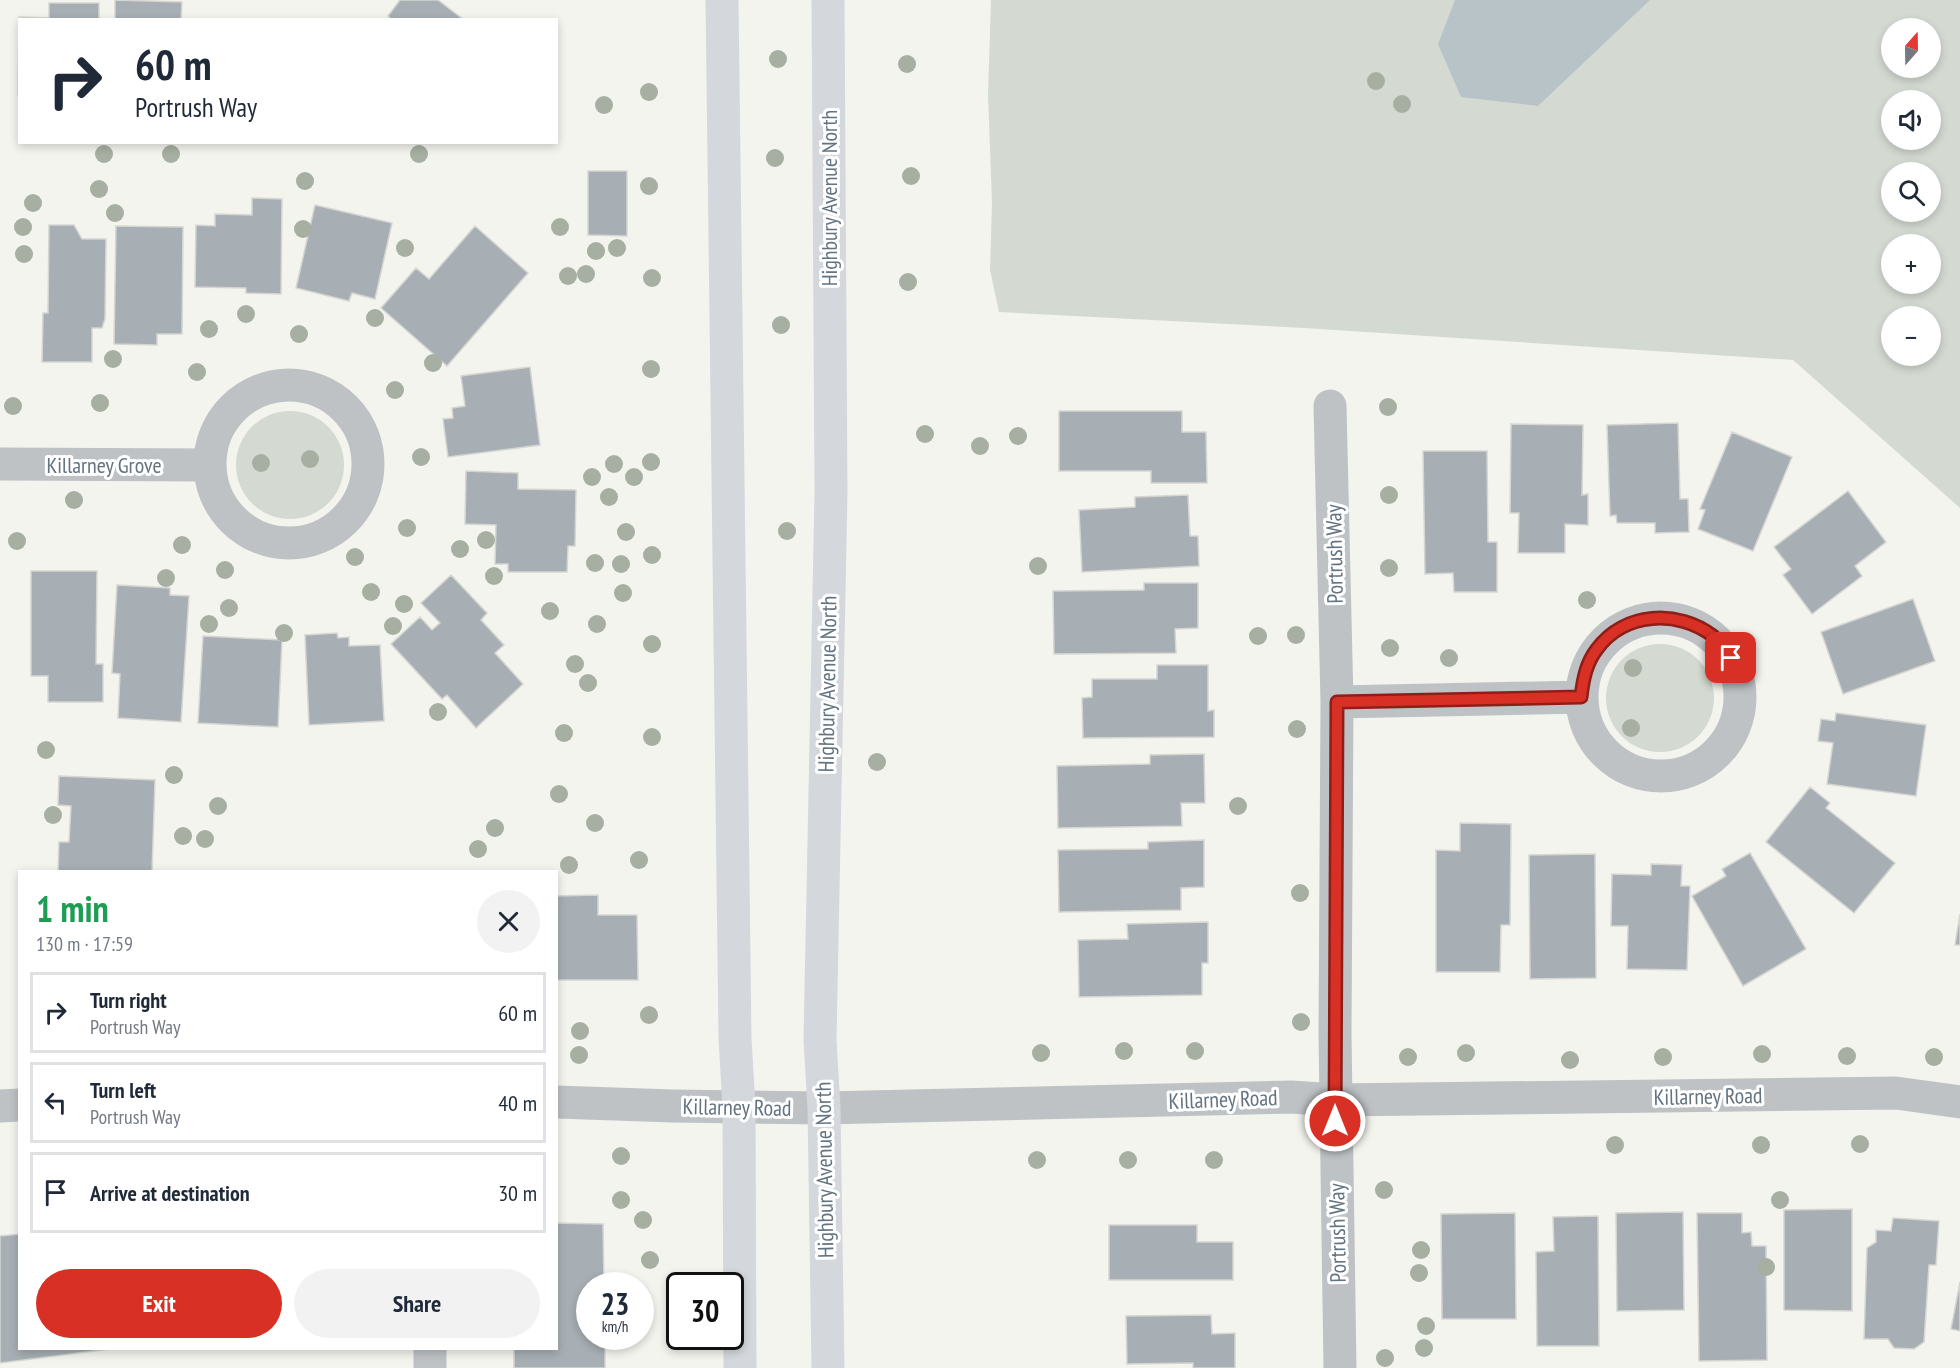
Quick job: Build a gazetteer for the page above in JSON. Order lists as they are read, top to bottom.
{
  "streets": {
    "main road": ["Highbury Avenue North"],
    "street": ["Killarney Grove", "Portrush Way", "Killarney Road"]
  },
  "crossings": [
    ["Highbury Avenue North", "Killarney Road"],
    ["Portrush Way", "Killarney Road"]
  ],
  "north": "top",
  "page": {
    "map_buttons": ["+", "−"],
    "turn": ["60 m", "Portrush Way"],
    "heading": ["1 min", "130 m · 17:59"],
    "list": [
      {
        "name": "Turn right",
        "note": "Portrush Way",
        "value": "60 m"
      },
      {
        "name": "Turn left",
        "note": "Portrush Way",
        "value": "40 m"
      },
      {
        "name": "Arrive at destination",
        "value": "30 m"
      }
    ],
    "buttons": ["Exit", "Share"],
    "speed": "23 km/h",
    "limit": "30"
  }
}
